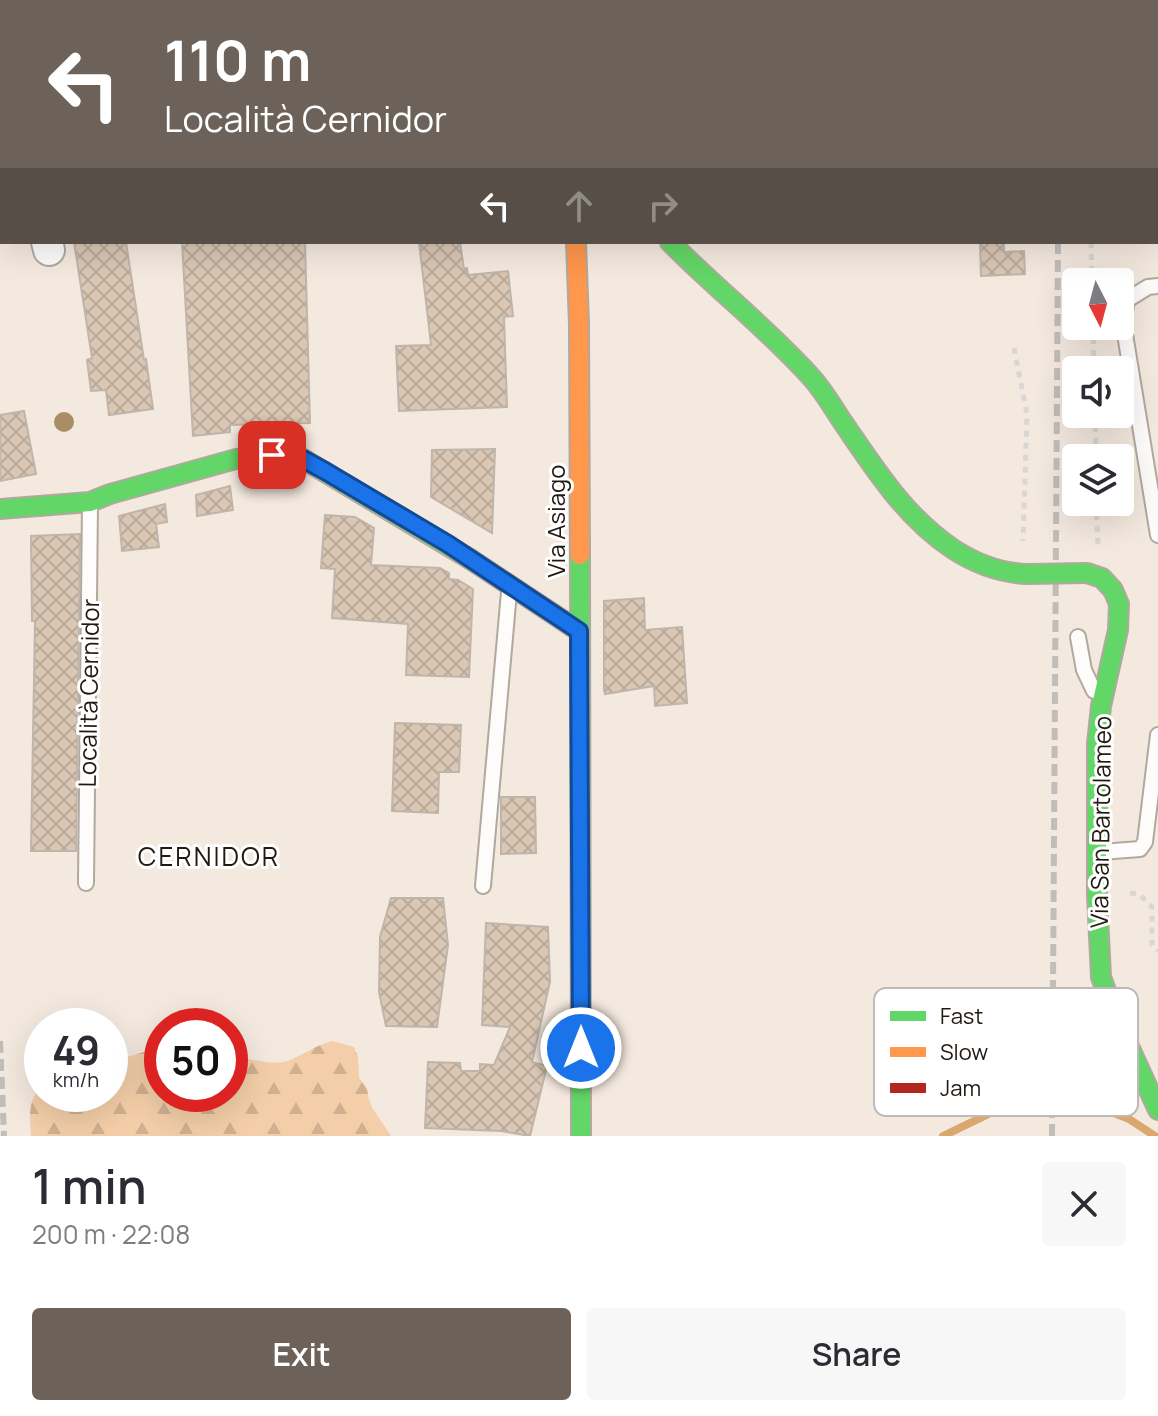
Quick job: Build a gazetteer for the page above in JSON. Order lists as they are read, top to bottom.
{
  "streets": {
    "street": ["Via Asiago", "Via San Bartolameo"],
    "lane": ["Località Cernidor"]
  },
  "districts": ["CERNIDOR"],
  "legend": ["Fast", "Slow", "Jam"],
  "north": "bottom",
  "page": {
    "turn": ["110 m", "Località Cernidor"],
    "speed": "49 km/h",
    "limit": "50",
    "heading": ["1 min", "200 m · 22:08"],
    "buttons": ["Exit", "Share"]
  }
}
